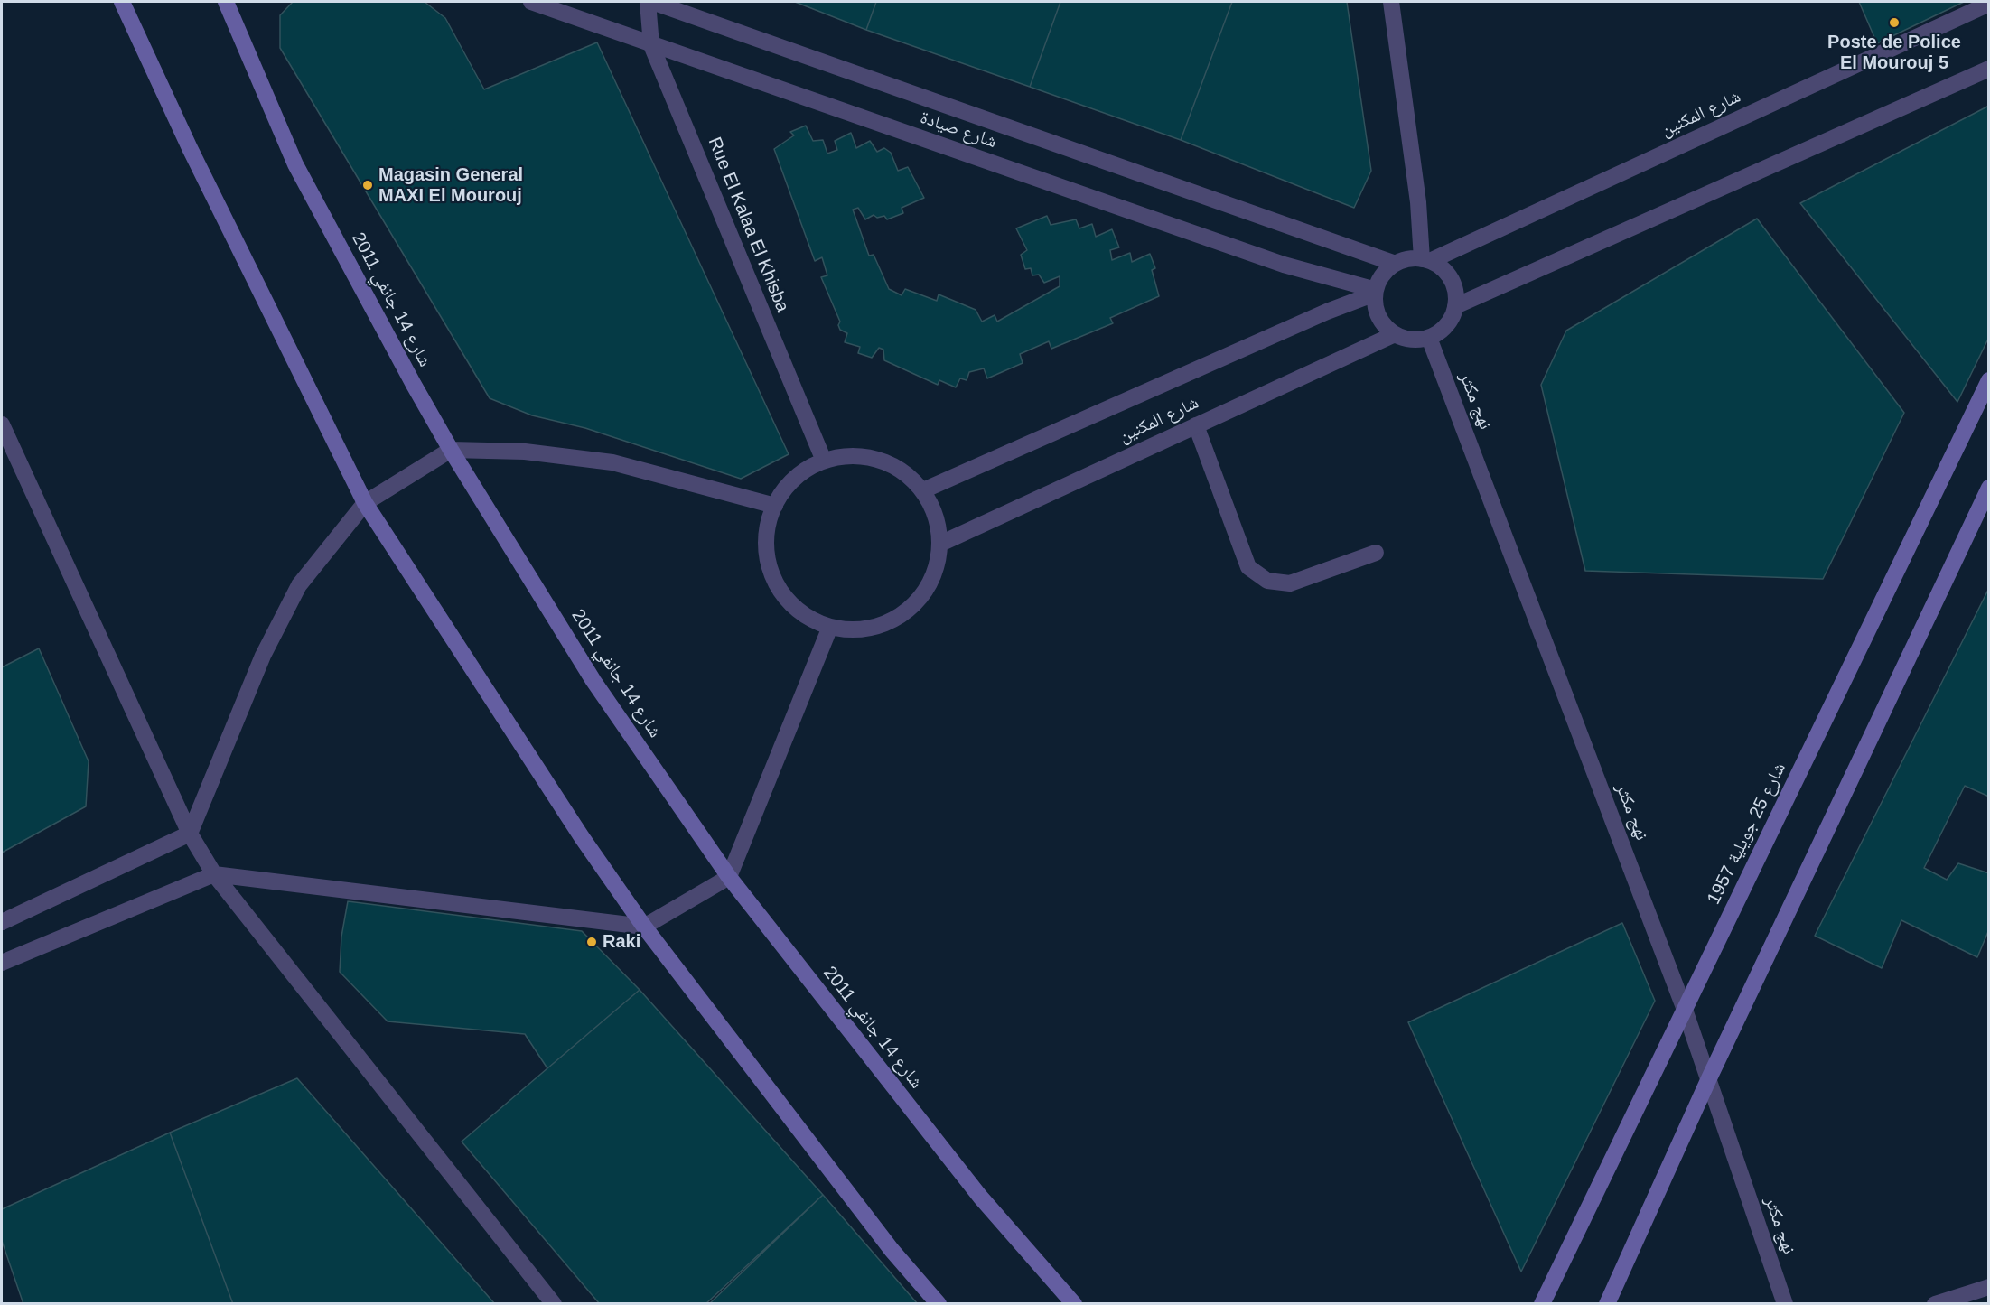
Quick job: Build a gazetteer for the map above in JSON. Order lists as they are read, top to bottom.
{
  "streets": {
    "street": [
      "شارع المكنين",
      "شارع صيادة",
      "Rue El Kalaa El Khisba",
      "شارع 14 جانفي 2011",
      "نهج مكثر",
      "شارع 25 جويلية 1957"
    ]
  },
  "crossings": [
    ["شارع المكنين", "شارع صيادة"],
    ["شارع المكنين", "Rue El Kalaa El Khisba"],
    ["شارع المكنين", "نهج مكثر"],
    ["شارع صيادة", "Rue El Kalaa El Khisba"],
    ["شارع صيادة", "نهج مكثر"],
    ["نهج مكثر", "شارع 25 جويلية 1957"]
  ],
  "places": ["Poste de Police El Mourouj 5", "Magasin General MAXI El Mourouj", "Raki"]
}
